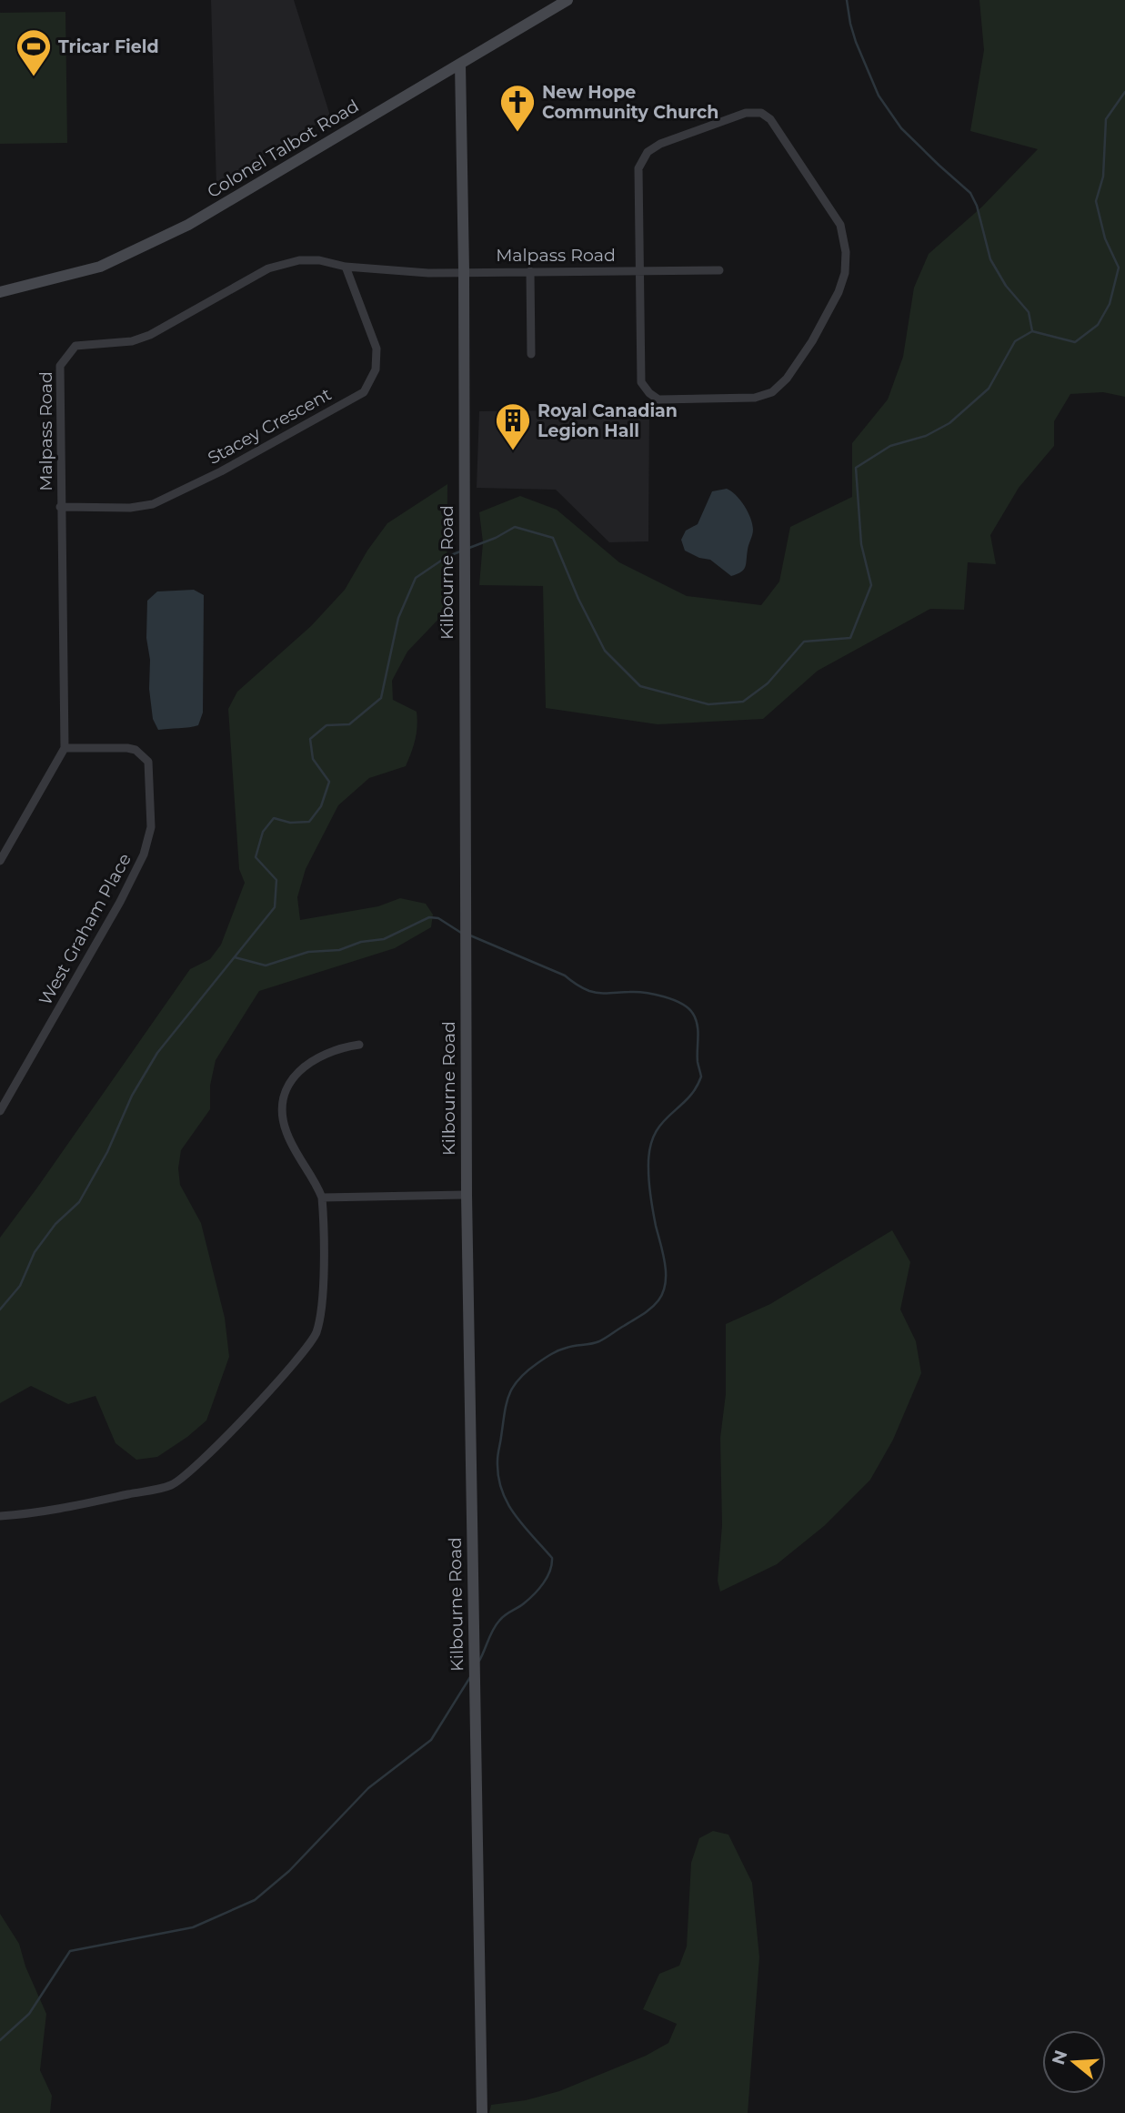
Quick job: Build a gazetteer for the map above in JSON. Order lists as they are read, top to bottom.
{
  "streets": {
    "street": [
      "Colonel Talbot Road",
      "Malpass Road",
      "Stacey Crescent",
      "Kilbourne Road",
      "West Graham Place"
    ]
  },
  "crossings": [
    ["Colonel Talbot Road", "Kilbourne Road"],
    ["Malpass Road", "Stacey Crescent"],
    ["Malpass Road", "Kilbourne Road"],
    ["Malpass Road", "West Graham Place"]
  ],
  "places": {
    "sports": ["Tricar Field"],
    "church": ["New Hope Community Church"],
    "building": ["Royal Canadian Legion Hall"]
  },
  "north": "left"
}
